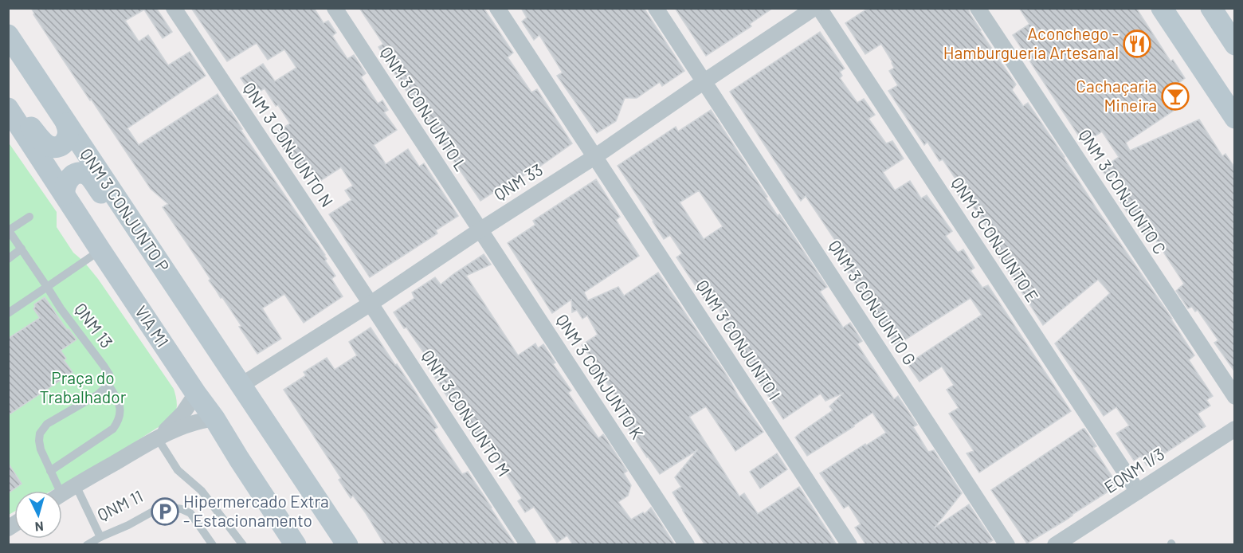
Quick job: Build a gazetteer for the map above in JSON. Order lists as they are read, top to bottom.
{
  "streets": {
    "main road": ["QNM 3 CONJUNTO P", "VIA M1"],
    "street": [
      "QNM 3 CONJUNTO L",
      "QNM 3 CONJUNTO N",
      "QNM 33",
      "QNM 3 CONJUNTO C",
      "QNM 3 CONJUNTO E",
      "QNM 3 CONJUNTO G",
      "QNM 3 CONJUNTO I",
      "QNM 3 CONJUNTO K",
      "QNM 3 CONJUNTO M",
      "EQNM 1/3"
    ],
    "lane": ["QNM 13", "QNM 11"]
  },
  "crossings": [
    ["QNM 3 CONJUNTO L", "QNM 33"],
    ["QNM 3 CONJUNTO L", "QNM 3 CONJUNTO K"],
    ["QNM 3 CONJUNTO N", "QNM 33"],
    ["QNM 3 CONJUNTO N", "QNM 3 CONJUNTO M"],
    ["QNM 33", "QNM 3 CONJUNTO P"],
    ["QNM 33", "QNM 3 CONJUNTO G"],
    ["QNM 33", "QNM 3 CONJUNTO I"],
    ["QNM 33", "QNM 3 CONJUNTO K"],
    ["QNM 33", "QNM 3 CONJUNTO M"],
    ["QNM 3 CONJUNTO E", "EQNM 1/3"]
  ],
  "parks": ["Praça do Trabalhador"],
  "places": {
    "restaurant": ["Aconchego - Hamburgueria Artesanal"],
    "bar": ["Cachaçaria Mineira"],
    "parking": ["Hipermercado Extra - Estacionamento"]
  },
  "north": "bottom"
}
